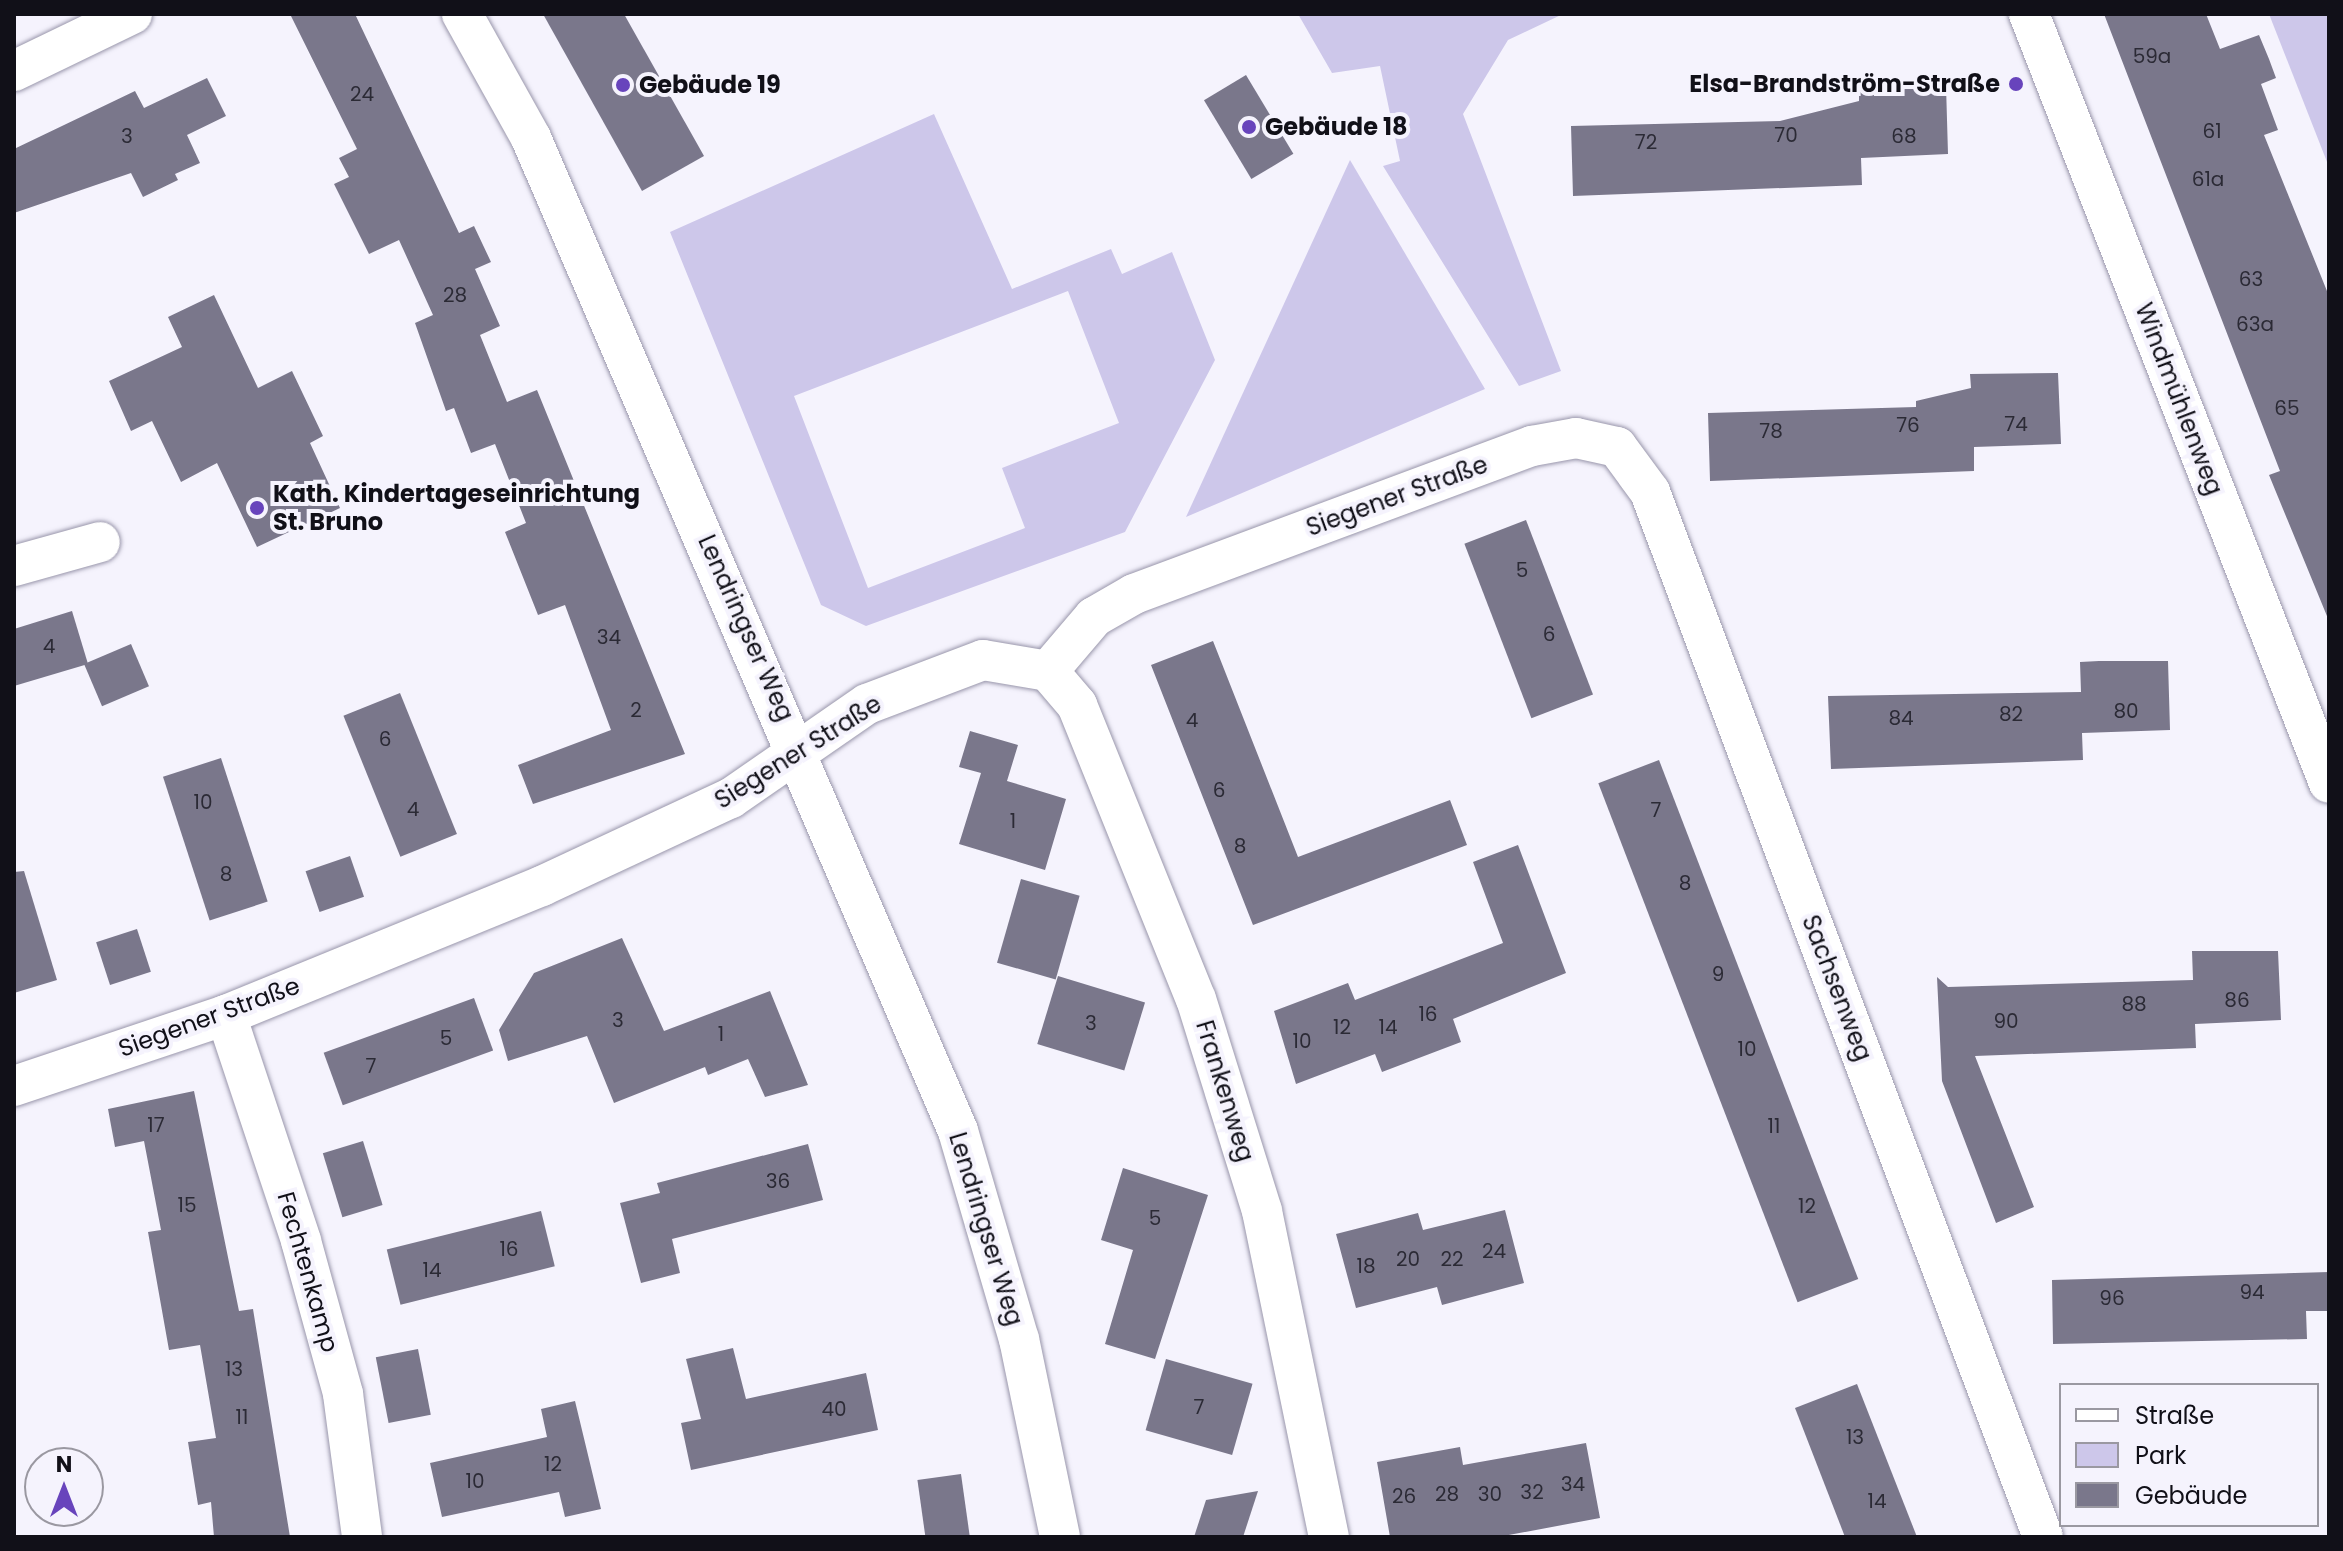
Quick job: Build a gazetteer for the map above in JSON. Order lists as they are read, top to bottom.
{
  "streets": {
    "street": [
      "Windmühlenweg",
      "Siegener Straße",
      "Lendringser Weg",
      "Sachsenweg",
      "Frankenweg",
      "Fechtenkamp"
    ]
  },
  "crossings": [
    ["Siegener Straße", "Lendringser Weg"],
    ["Siegener Straße", "Sachsenweg"],
    ["Siegener Straße", "Frankenweg"],
    ["Siegener Straße", "Fechtenkamp"]
  ],
  "places": [
    "Elsa-Brandström-Straße",
    "Gebäude 19",
    "Gebäude 18",
    "Kath. Kindertageseinrichtung St. Bruno"
  ],
  "house_numbers": [
    "59a",
    "24",
    "61",
    "70",
    "3",
    "68",
    "72",
    "61a",
    "63",
    "28",
    "63a",
    "65",
    "74",
    "76",
    "78",
    "5",
    "6",
    "34",
    "4",
    "2",
    "80",
    "82",
    "84",
    "4",
    "6",
    "6",
    "10",
    "4",
    "7",
    "1",
    "8",
    "8",
    "8",
    "9",
    "86",
    "88",
    "16",
    "3",
    "90",
    "3",
    "12",
    "14",
    "1",
    "5",
    "10",
    "10",
    "7",
    "17",
    "11",
    "36",
    "15",
    "12",
    "5",
    "16",
    "24",
    "20",
    "22",
    "18",
    "14",
    "94",
    "96",
    "13",
    "7",
    "40",
    "11",
    "13",
    "12",
    "10",
    "34",
    "32",
    "28",
    "30",
    "26",
    "14"
  ],
  "legend": ["Straße", "Park", "Gebäude"],
  "north": "top"
}
